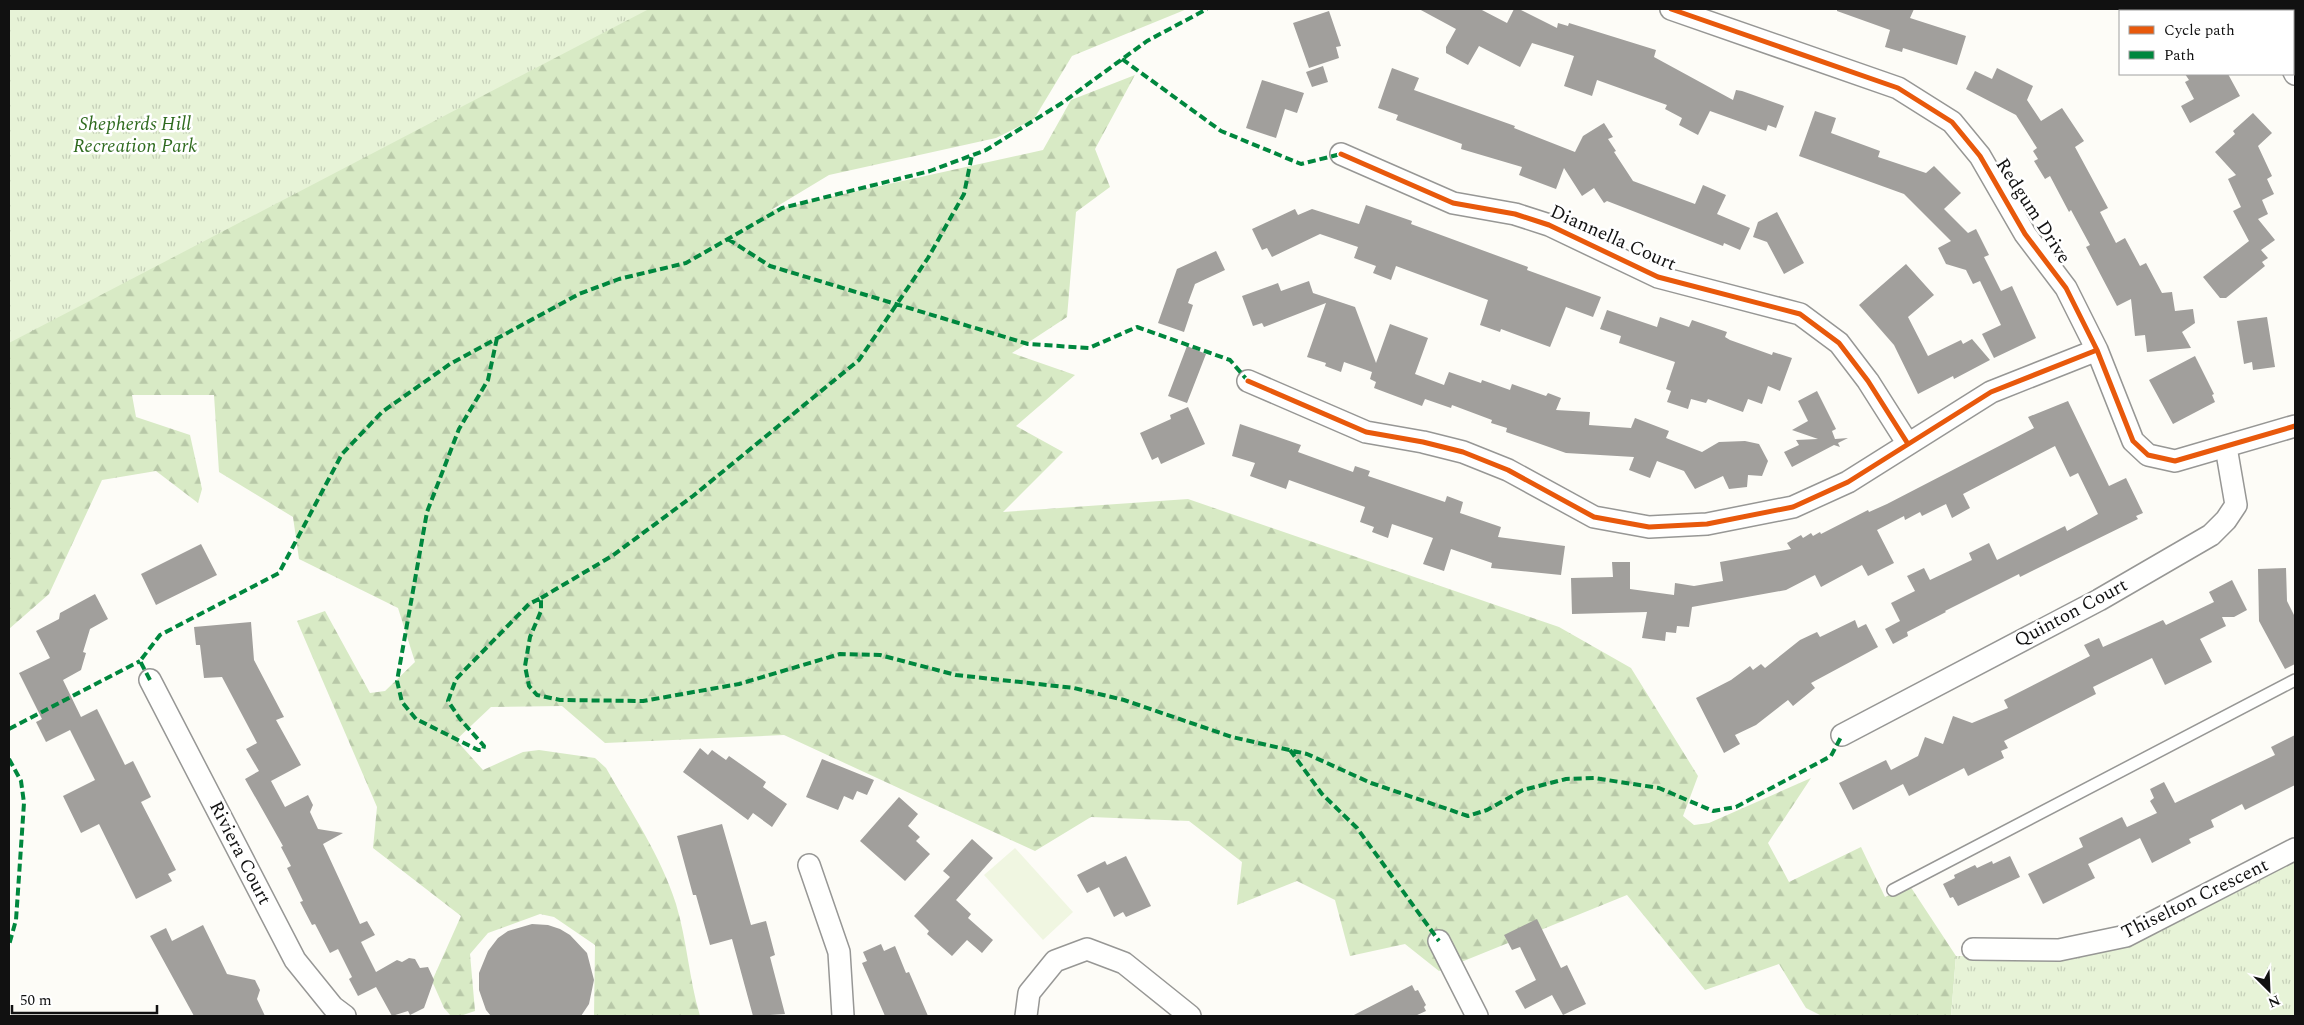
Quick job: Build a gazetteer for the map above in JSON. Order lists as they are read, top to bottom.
{
  "streets": {
    "street": [
      "Redgum Drive",
      "Diannella Court",
      "Quinton Court",
      "Riviera Court",
      "Thiselton Crescent"
    ]
  },
  "crossings": [
    ["Redgum Drive", "Quinton Court"]
  ],
  "parks": ["Shepherds Hill Recreation Park"],
  "legend": ["Cycle path", "Path"],
  "scale_bar": "50 m",
  "north": "bottom right"
}
